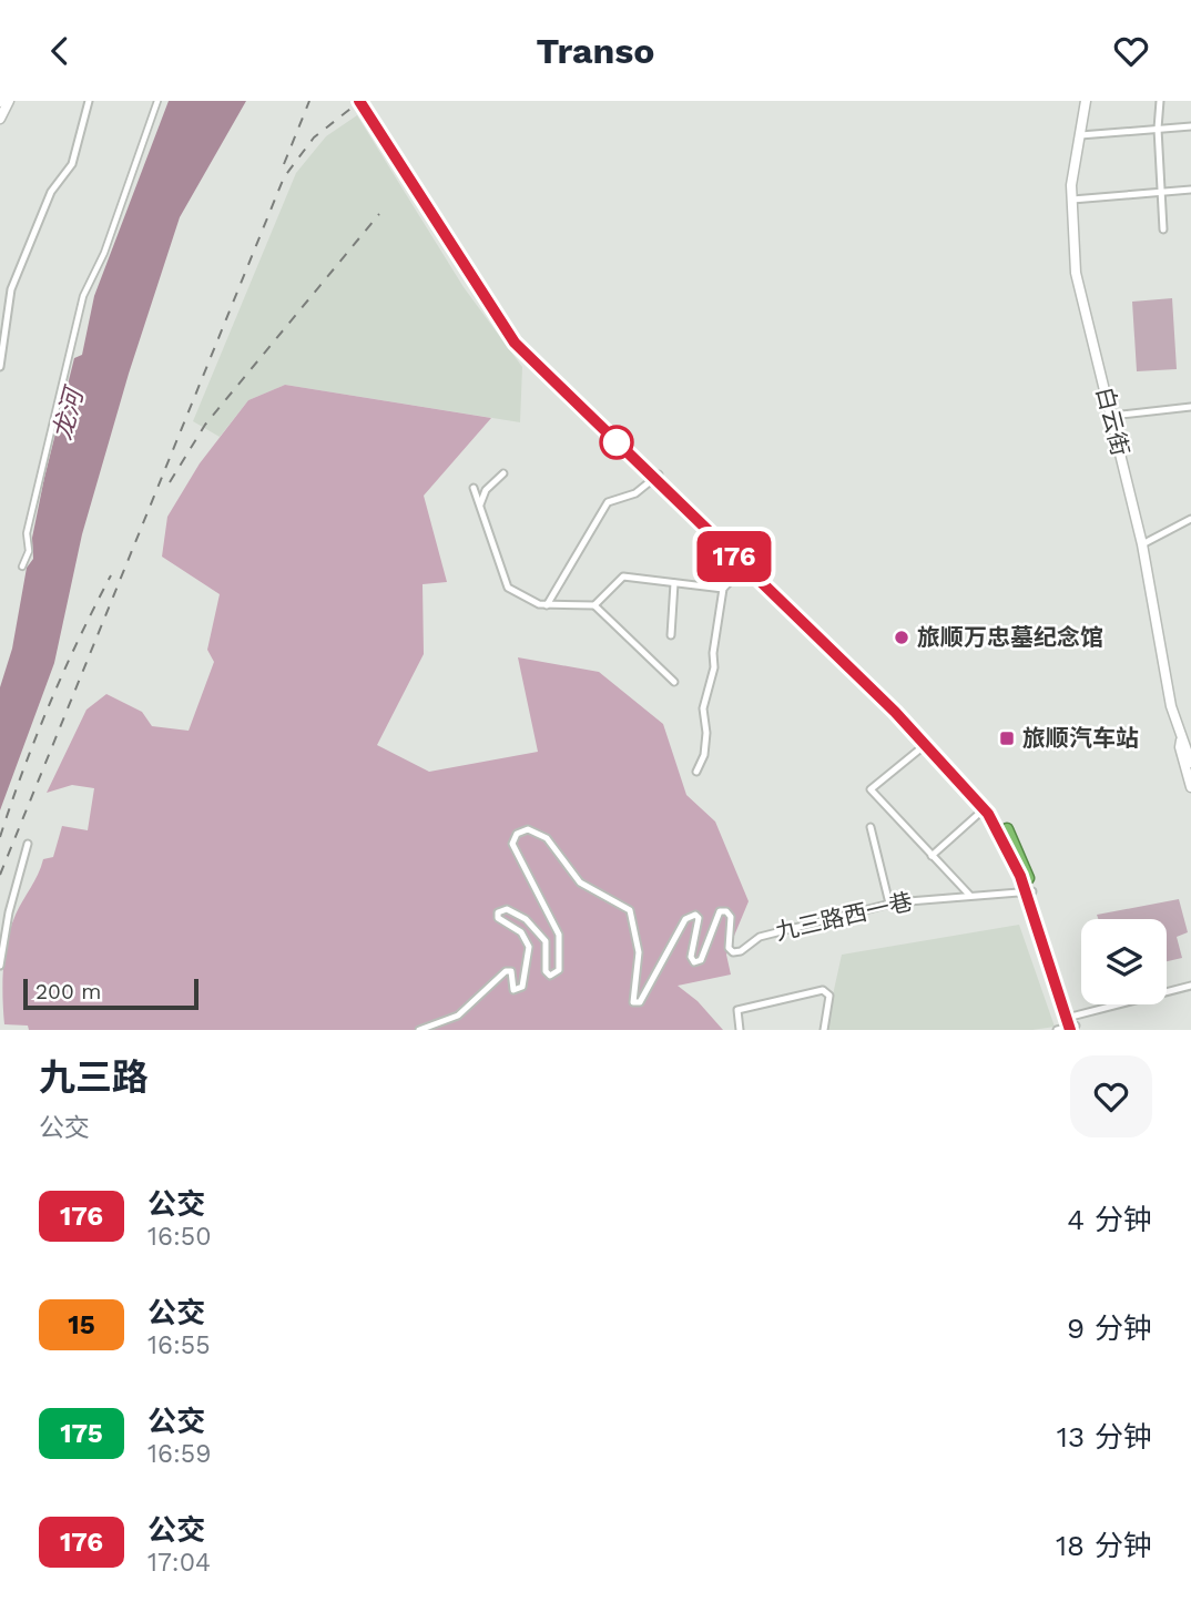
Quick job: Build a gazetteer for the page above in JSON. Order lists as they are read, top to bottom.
{
  "streets": {
    "main road": ["白云街"],
    "street": ["九三路西一巷"]
  },
  "water": ["龙河"],
  "places": {
    "other": ["旅顺万忠墓纪念馆"],
    "transit": ["旅顺汽车站"]
  },
  "lines": ["bus line 176"],
  "scale_bar": "200 m",
  "page": {
    "header": "Transo",
    "on_map": "176",
    "scale": "200 m",
    "heading": ["九三路", "公交"],
    "list": [
      {
        "mark": "176",
        "name": "公交",
        "note": "16:50",
        "value": "4 分钟"
      },
      {
        "mark": "15",
        "name": "公交",
        "note": "16:55",
        "value": "9 分钟"
      },
      {
        "mark": "175",
        "name": "公交",
        "note": "16:59",
        "value": "13 分钟"
      },
      {
        "mark": "176",
        "name": "公交",
        "note": "17:04",
        "value": "18 分钟"
      }
    ]
  }
}
